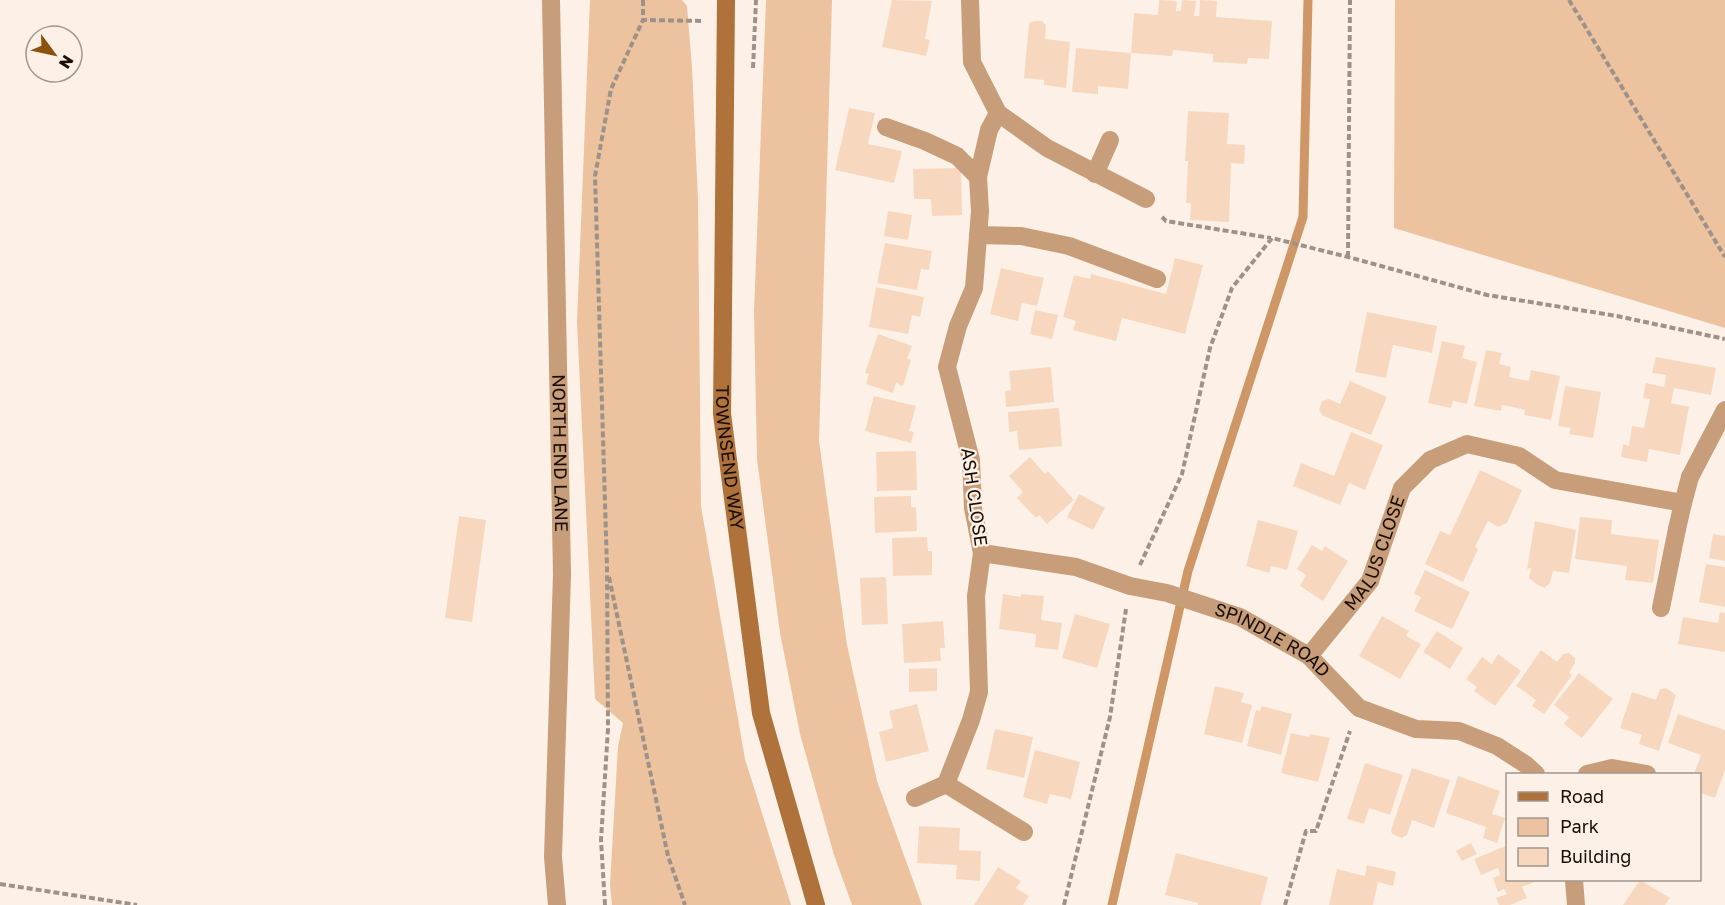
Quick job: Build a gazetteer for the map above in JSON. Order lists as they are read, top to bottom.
{
  "streets": {
    "main road": ["TOWNSEND WAY"],
    "street": [
      "NORTH END LANE",
      "ASH CLOSE",
      "MALUS CLOSE",
      "SPINDLE ROAD"
    ]
  },
  "crossings": [
    ["ASH CLOSE", "SPINDLE ROAD"],
    ["MALUS CLOSE", "SPINDLE ROAD"]
  ],
  "legend": ["Road", "Park", "Building"],
  "north": "bottom right"
}
